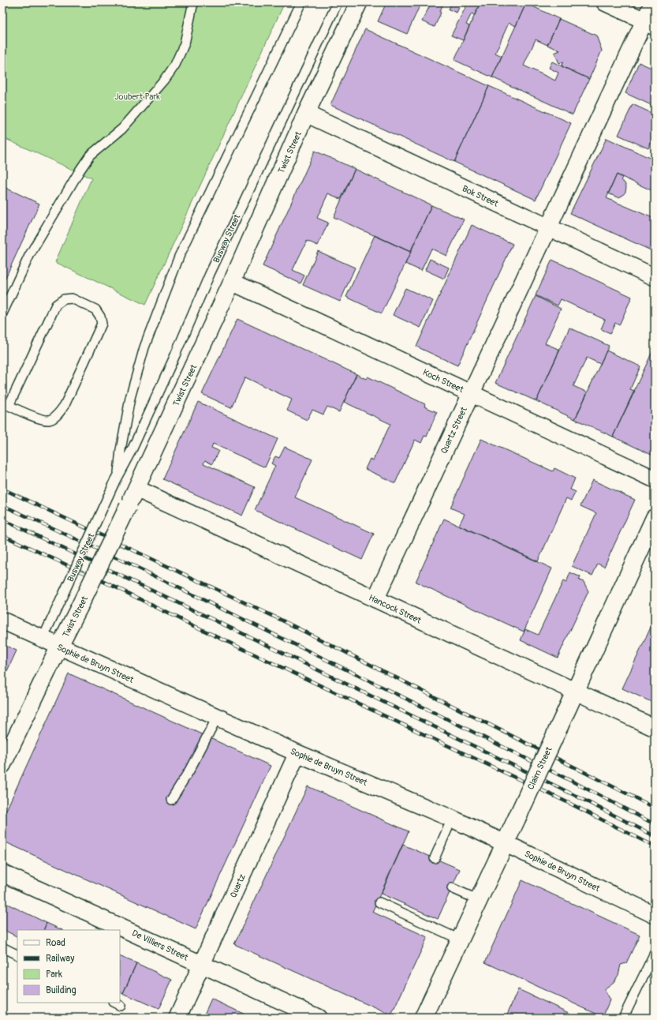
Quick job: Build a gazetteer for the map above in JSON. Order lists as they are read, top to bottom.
{
  "streets": {
    "street": [
      "Twist Street",
      "Bok Street",
      "Koch Street",
      "Quartz Street",
      "Hancock Street",
      "Sophie de Bruyn Street",
      "Claim Street",
      "Quartz",
      "De Villiers Street"
    ],
    "lane": ["Busway Street"]
  },
  "crossings": [
    ["Twist Street", "Bok Street"],
    ["Twist Street", "Koch Street"],
    ["Twist Street", "Hancock Street"],
    ["Twist Street", "Sophie de Bruyn Street"],
    ["Bok Street", "Quartz Street"],
    ["Busway Street", "Sophie de Bruyn Street"],
    ["Koch Street", "Quartz Street"],
    ["Quartz Street", "Hancock Street"],
    ["Hancock Street", "Claim Street"],
    ["Sophie de Bruyn Street", "Claim Street"],
    ["Sophie de Bruyn Street", "Quartz"],
    ["Quartz", "De Villiers Street"]
  ],
  "parks": ["Joubert Park"],
  "legend": [
    "Road",
    "Railway",
    "Park",
    "Building"
  ]
}
